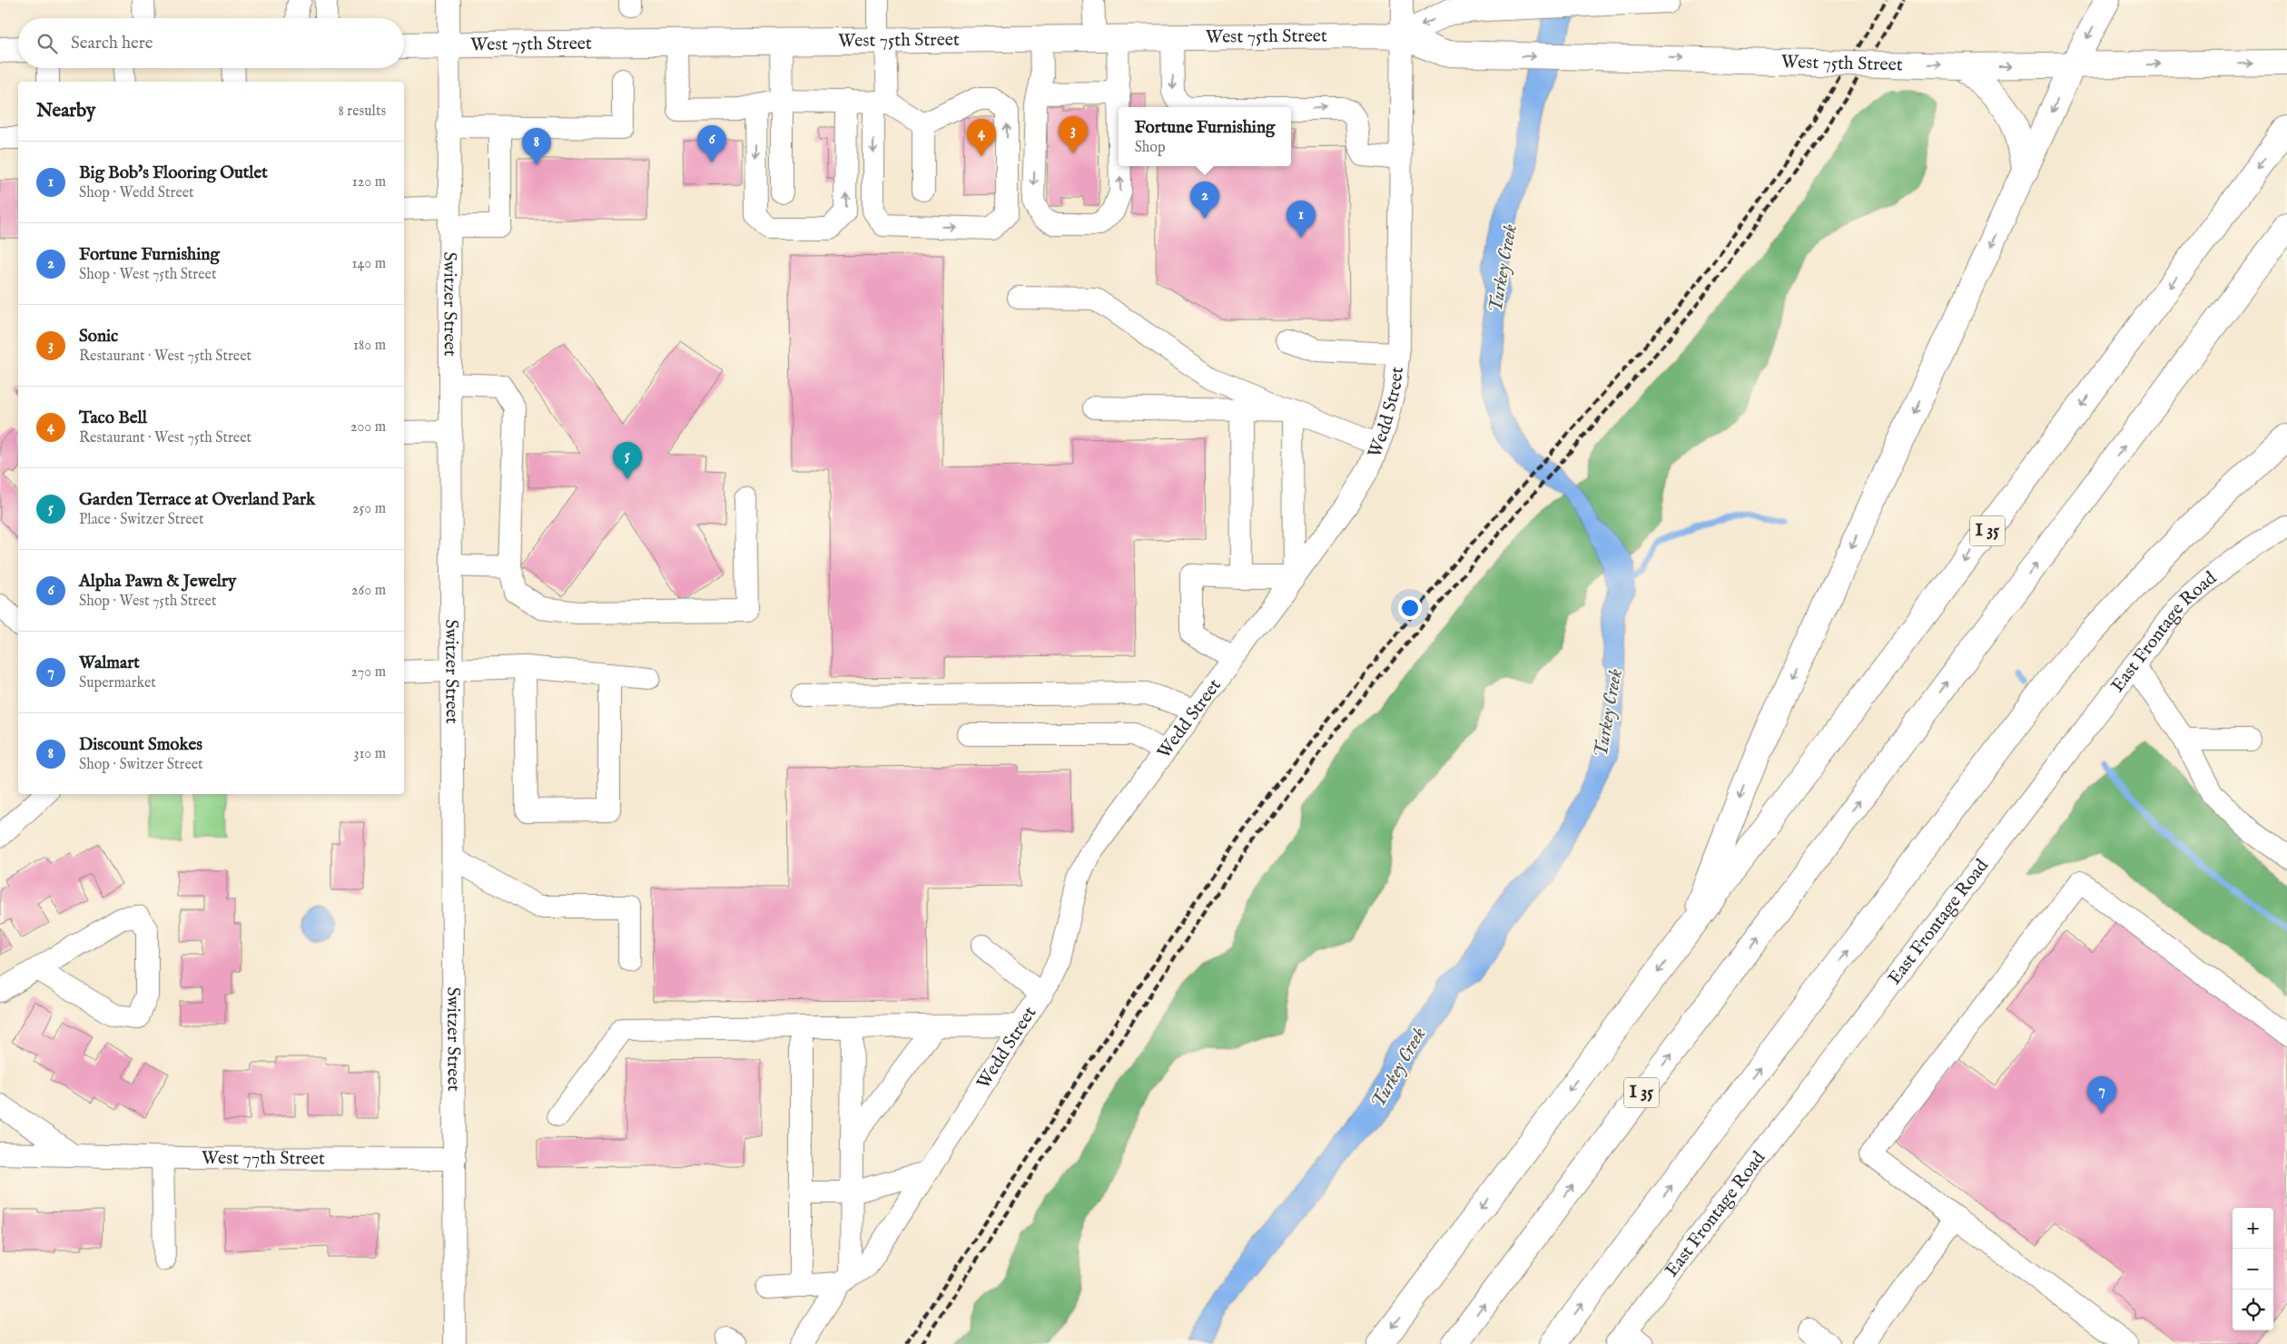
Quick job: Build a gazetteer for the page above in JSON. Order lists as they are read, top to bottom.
{
  "streets": {
    "main road": ["West 75th Street", "I 35"],
    "street": [
      "Switzer Street",
      "Wedd Street",
      "East Frontage Road",
      "West 77th Street"
    ]
  },
  "crossings": [
    ["West 75th Street", "Switzer Street"],
    ["West 75th Street", "Wedd Street"],
    ["Switzer Street", "West 77th Street"]
  ],
  "water": ["Turkey Creek"],
  "page": {
    "search": "Search here",
    "heading": ["Nearby", "8 results"],
    "popup": ["Fortune Furnishing", "Shop"],
    "pins": [
      "3",
      "4",
      "6",
      "8",
      "2",
      "1",
      "5",
      "7"
    ],
    "list": [
      {
        "mark": "1",
        "name": "Big Bob's Flooring Outlet",
        "note": "Shop · Wedd Street",
        "value": "120 m"
      },
      {
        "mark": "2",
        "name": "Fortune Furnishing",
        "note": "Shop · West 75th Street",
        "value": "140 m"
      },
      {
        "mark": "3",
        "name": "Sonic",
        "note": "Restaurant · West 75th Street",
        "value": "180 m"
      },
      {
        "mark": "4",
        "name": "Taco Bell",
        "note": "Restaurant · West 75th Street",
        "value": "200 m"
      },
      {
        "mark": "5",
        "name": "Garden Terrace at Overland Park",
        "note": "Place · Switzer Street",
        "value": "250 m"
      },
      {
        "mark": "6",
        "name": "Alpha Pawn & Jewelry",
        "note": "Shop · West 75th Street",
        "value": "260 m"
      },
      {
        "mark": "7",
        "name": "Walmart",
        "note": "Supermarket",
        "value": "270 m"
      },
      {
        "mark": "8",
        "name": "Discount Smokes",
        "note": "Shop · Switzer Street",
        "value": "310 m"
      }
    ],
    "map_buttons": ["+", "−"]
  }
}
